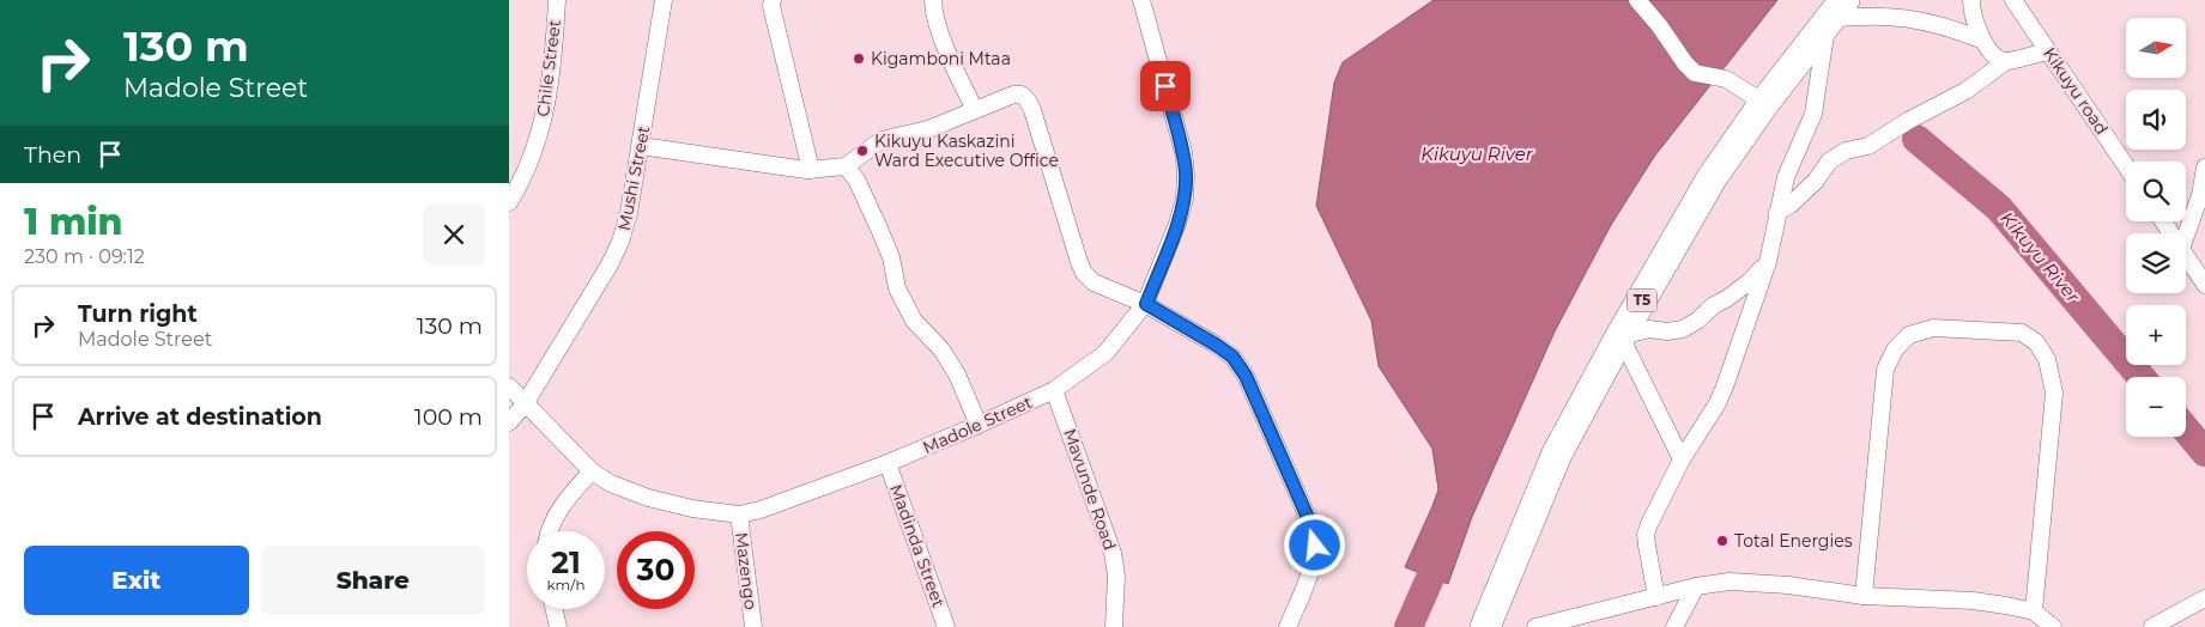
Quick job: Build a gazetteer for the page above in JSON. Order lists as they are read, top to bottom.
{
  "streets": {
    "highway": ["T5"],
    "street": [
      "Chile Street",
      "Kikuyu road",
      "Mushi Street",
      "Madole Street",
      "Mavunde Road",
      "Madinda Street",
      "Mazengo"
    ]
  },
  "crossings": [
    ["Mushi Street", "Madole Street"],
    ["Madole Street", "Mavunde Road"],
    ["Madole Street", "Madinda Street"],
    ["Madole Street", "Mazengo"]
  ],
  "water": ["Kikuyu River"],
  "places": ["Kigamboni Mtaa", "Kikuyu Kaskazini Ward Executive Office", "Total Energies"],
  "north": "right",
  "page": {
    "turn": ["130 m", "Madole Street"],
    "map_buttons": ["+", "−"],
    "then": "Then",
    "heading": ["1 min", "230 m · 09:12"],
    "list": [
      {
        "name": "Turn right",
        "note": "Madole Street",
        "value": "130 m"
      },
      {
        "name": "Arrive at destination",
        "value": "100 m"
      }
    ],
    "speed": "21 km/h",
    "limit": "30",
    "buttons": ["Exit", "Share"]
  }
}
